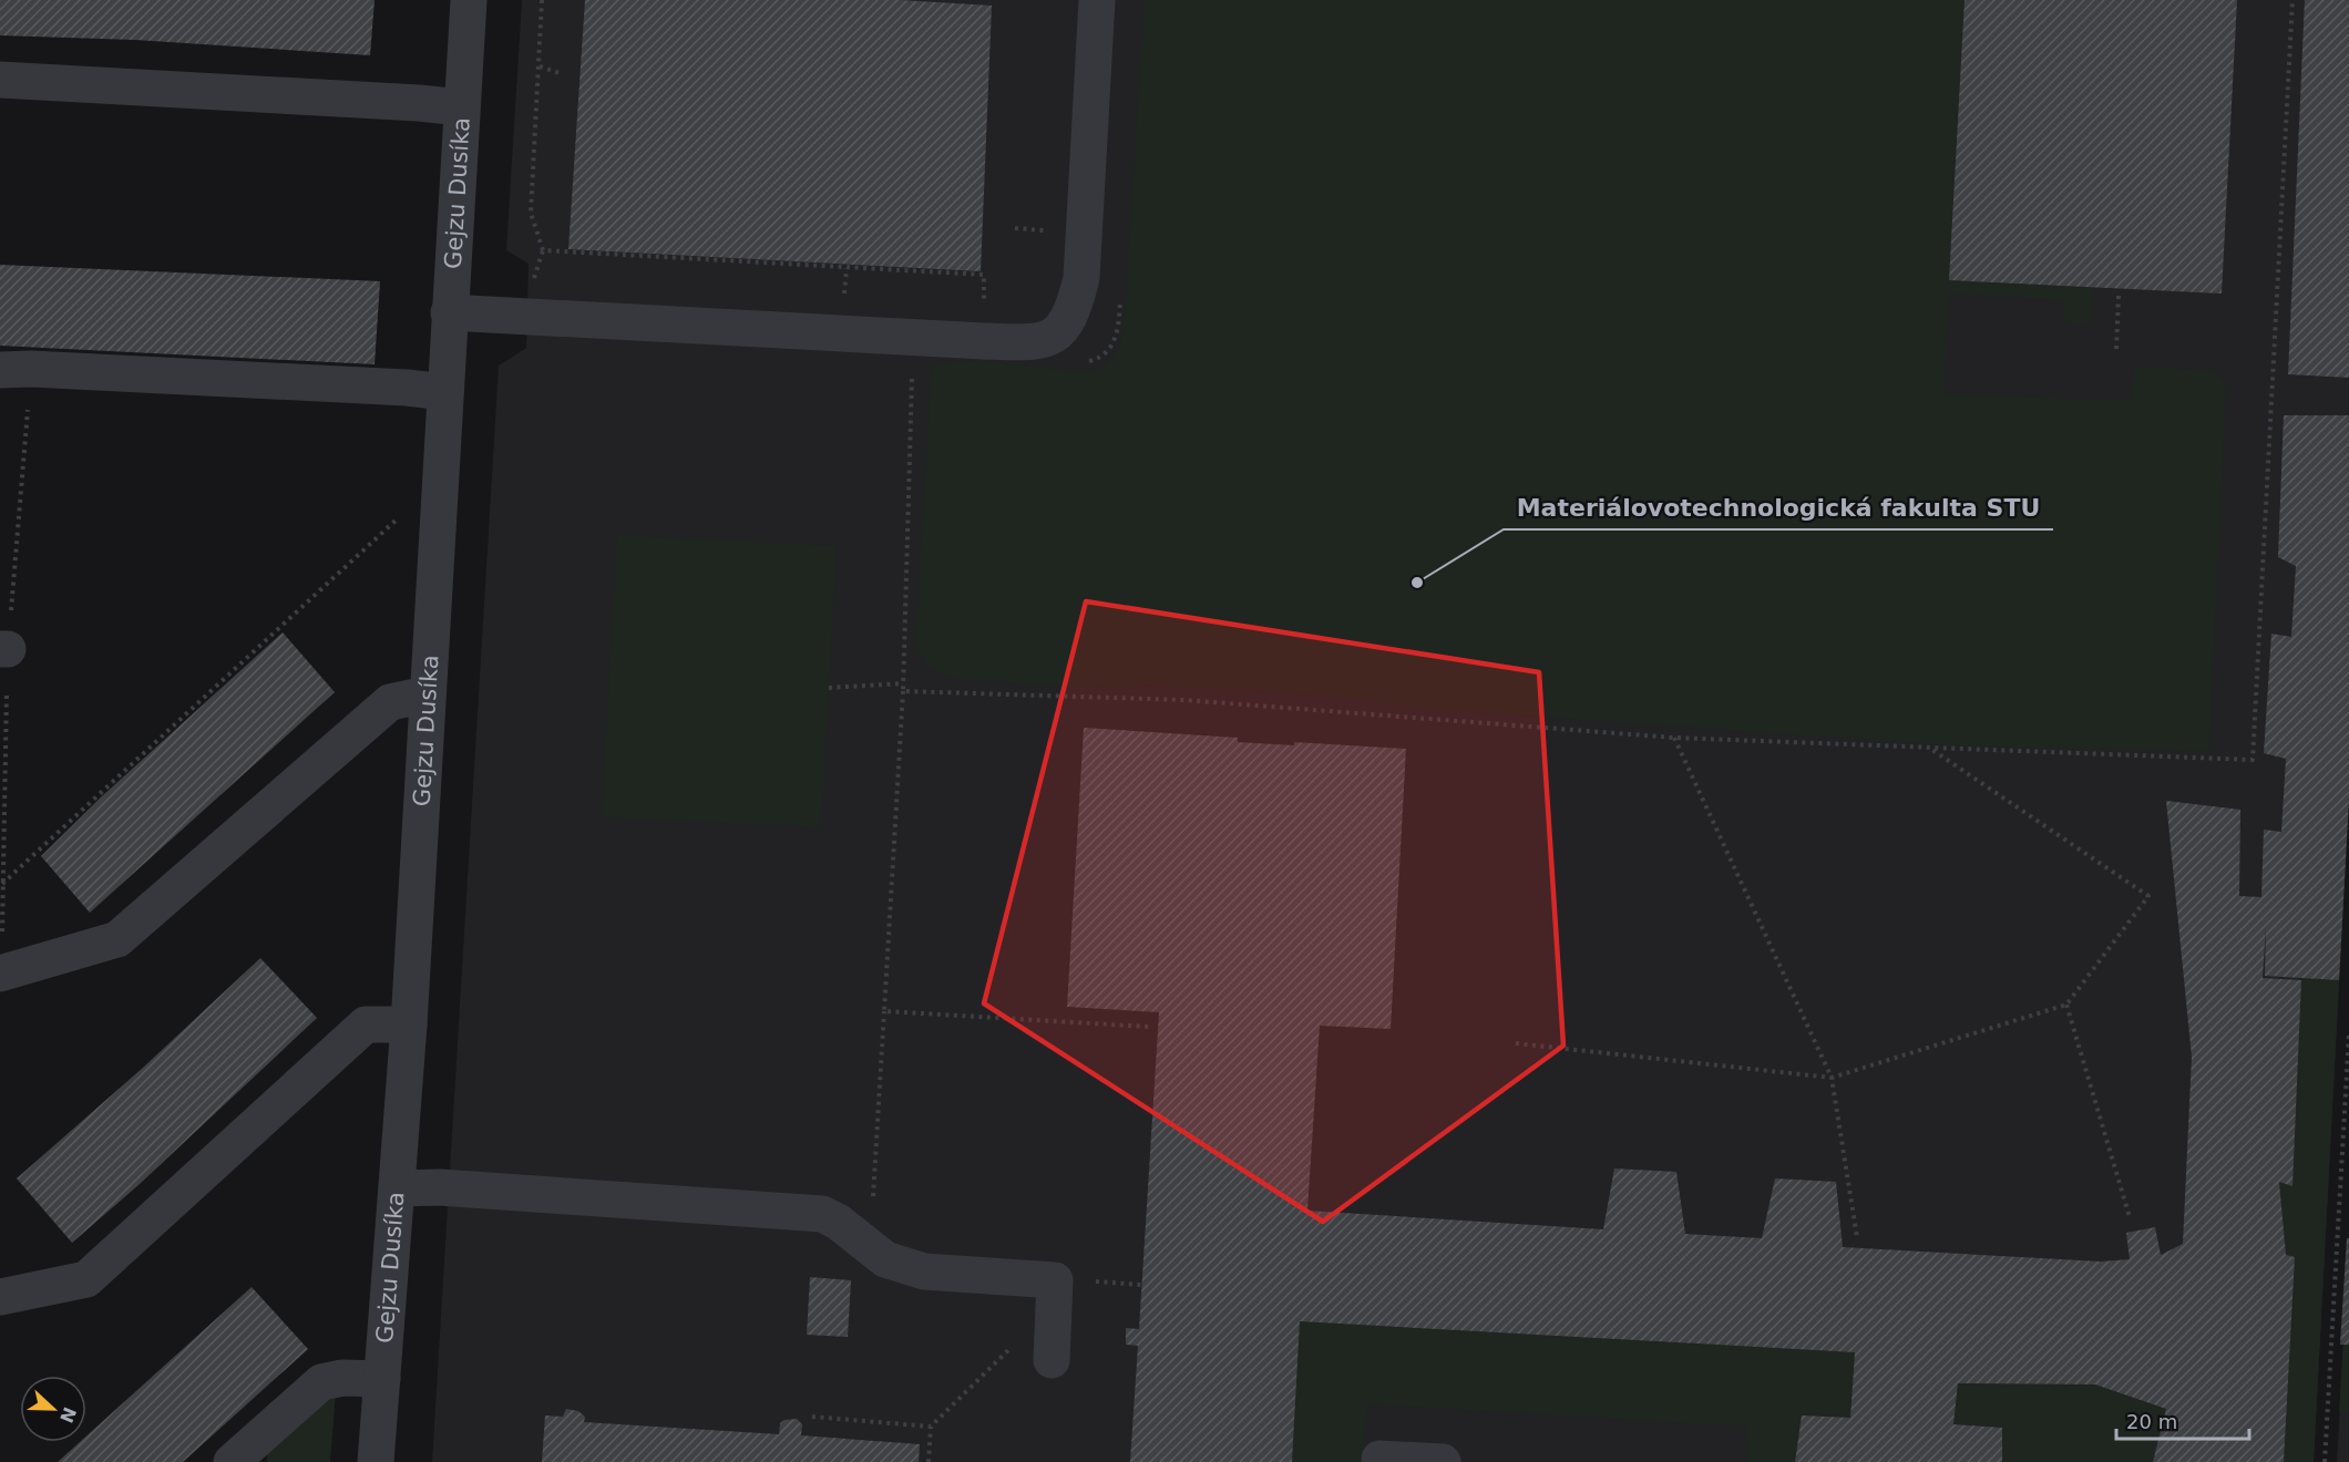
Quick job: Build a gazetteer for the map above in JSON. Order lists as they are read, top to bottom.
{
  "streets": {
    "street": ["Gejzu Dusíka"]
  },
  "places": ["Materiálovotechnologická fakulta STU"],
  "scale_bar": "20 m",
  "north": "right"
}
